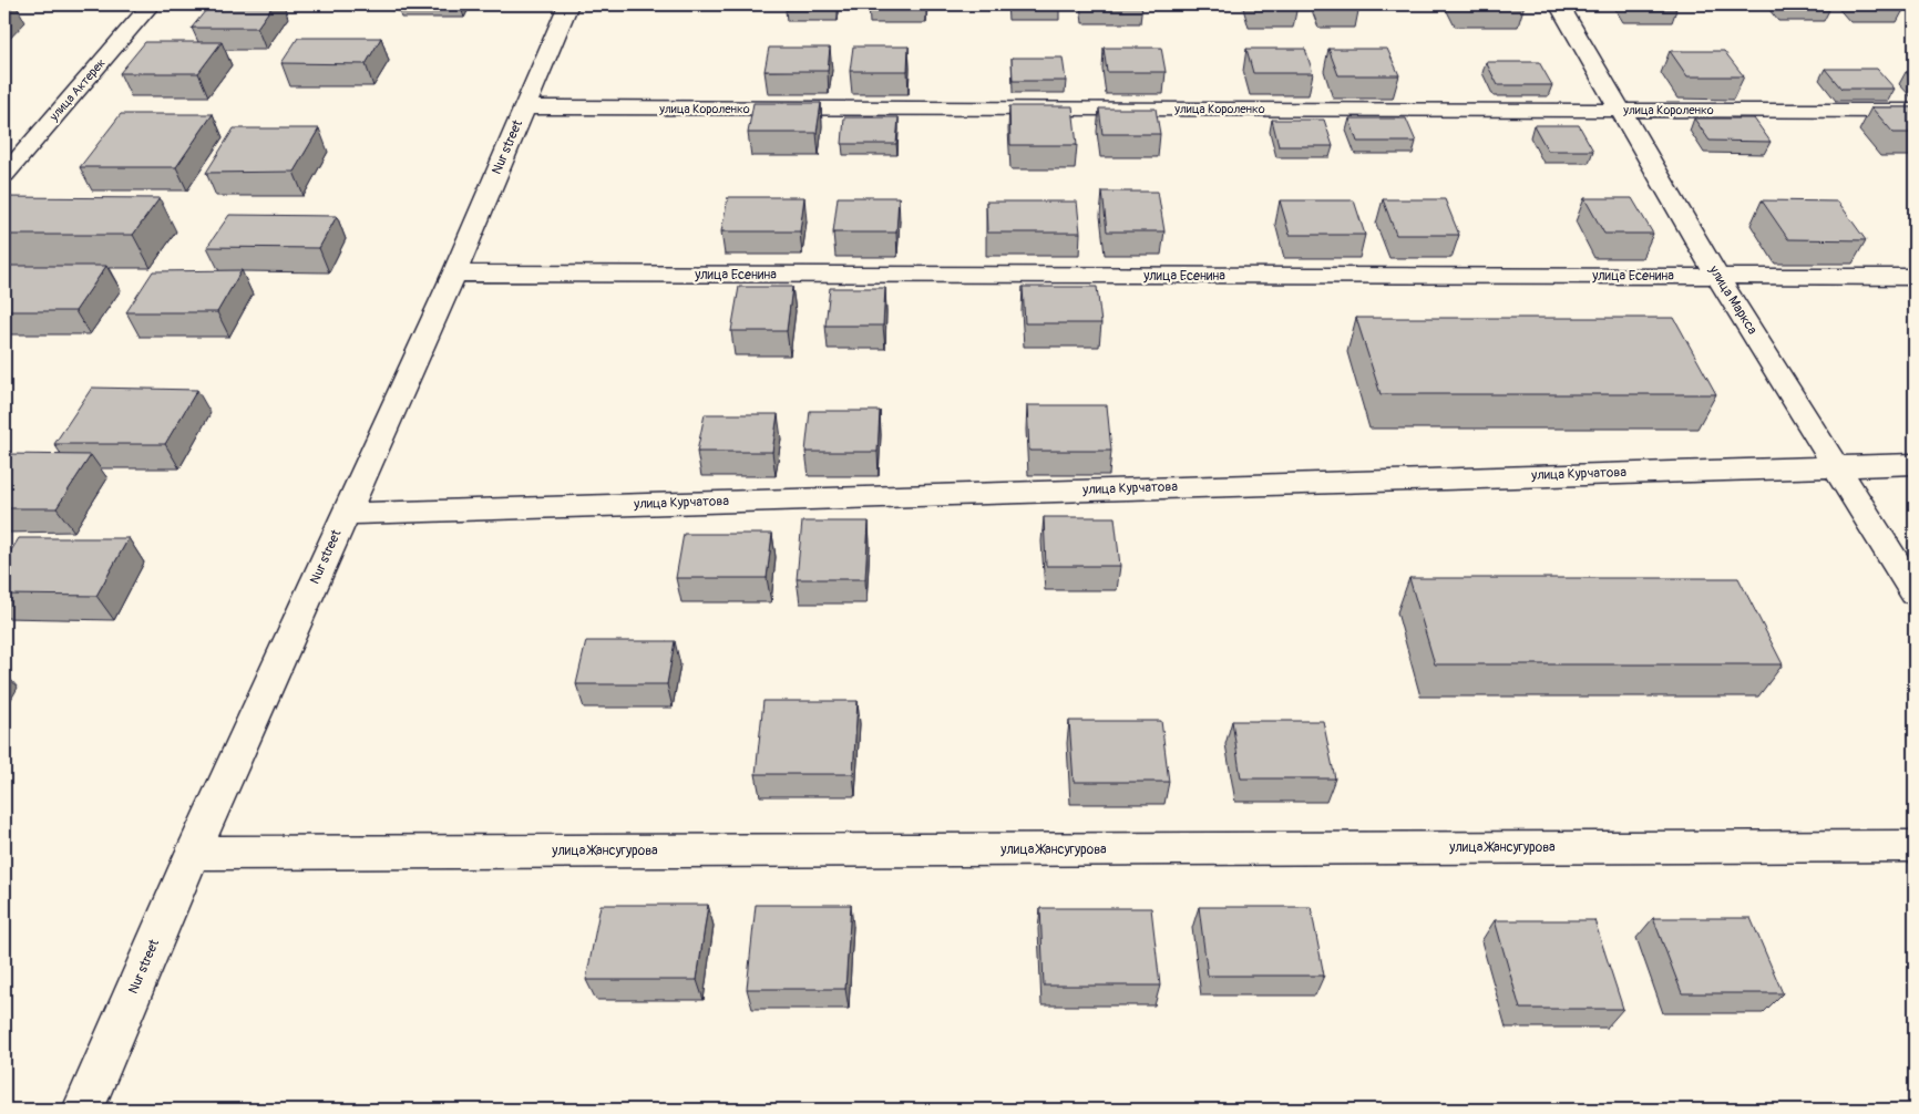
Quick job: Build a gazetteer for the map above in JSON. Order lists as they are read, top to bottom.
{
  "streets": {
    "street": [
      "улица Актерек",
      "улица Короленко",
      "Nur street",
      "улица Есенина",
      "улица Маркса",
      "улица Курчатова",
      "улица Жансугурова"
    ]
  },
  "crossings": [
    ["улица Короленко", "Nur street"],
    ["улица Короленко", "улица Маркса"],
    ["Nur street", "улица Есенина"],
    ["Nur street", "улица Курчатова"],
    ["Nur street", "улица Жансугурова"],
    ["улица Есенина", "улица Маркса"],
    ["улица Маркса", "улица Курчатова"]
  ]
}
